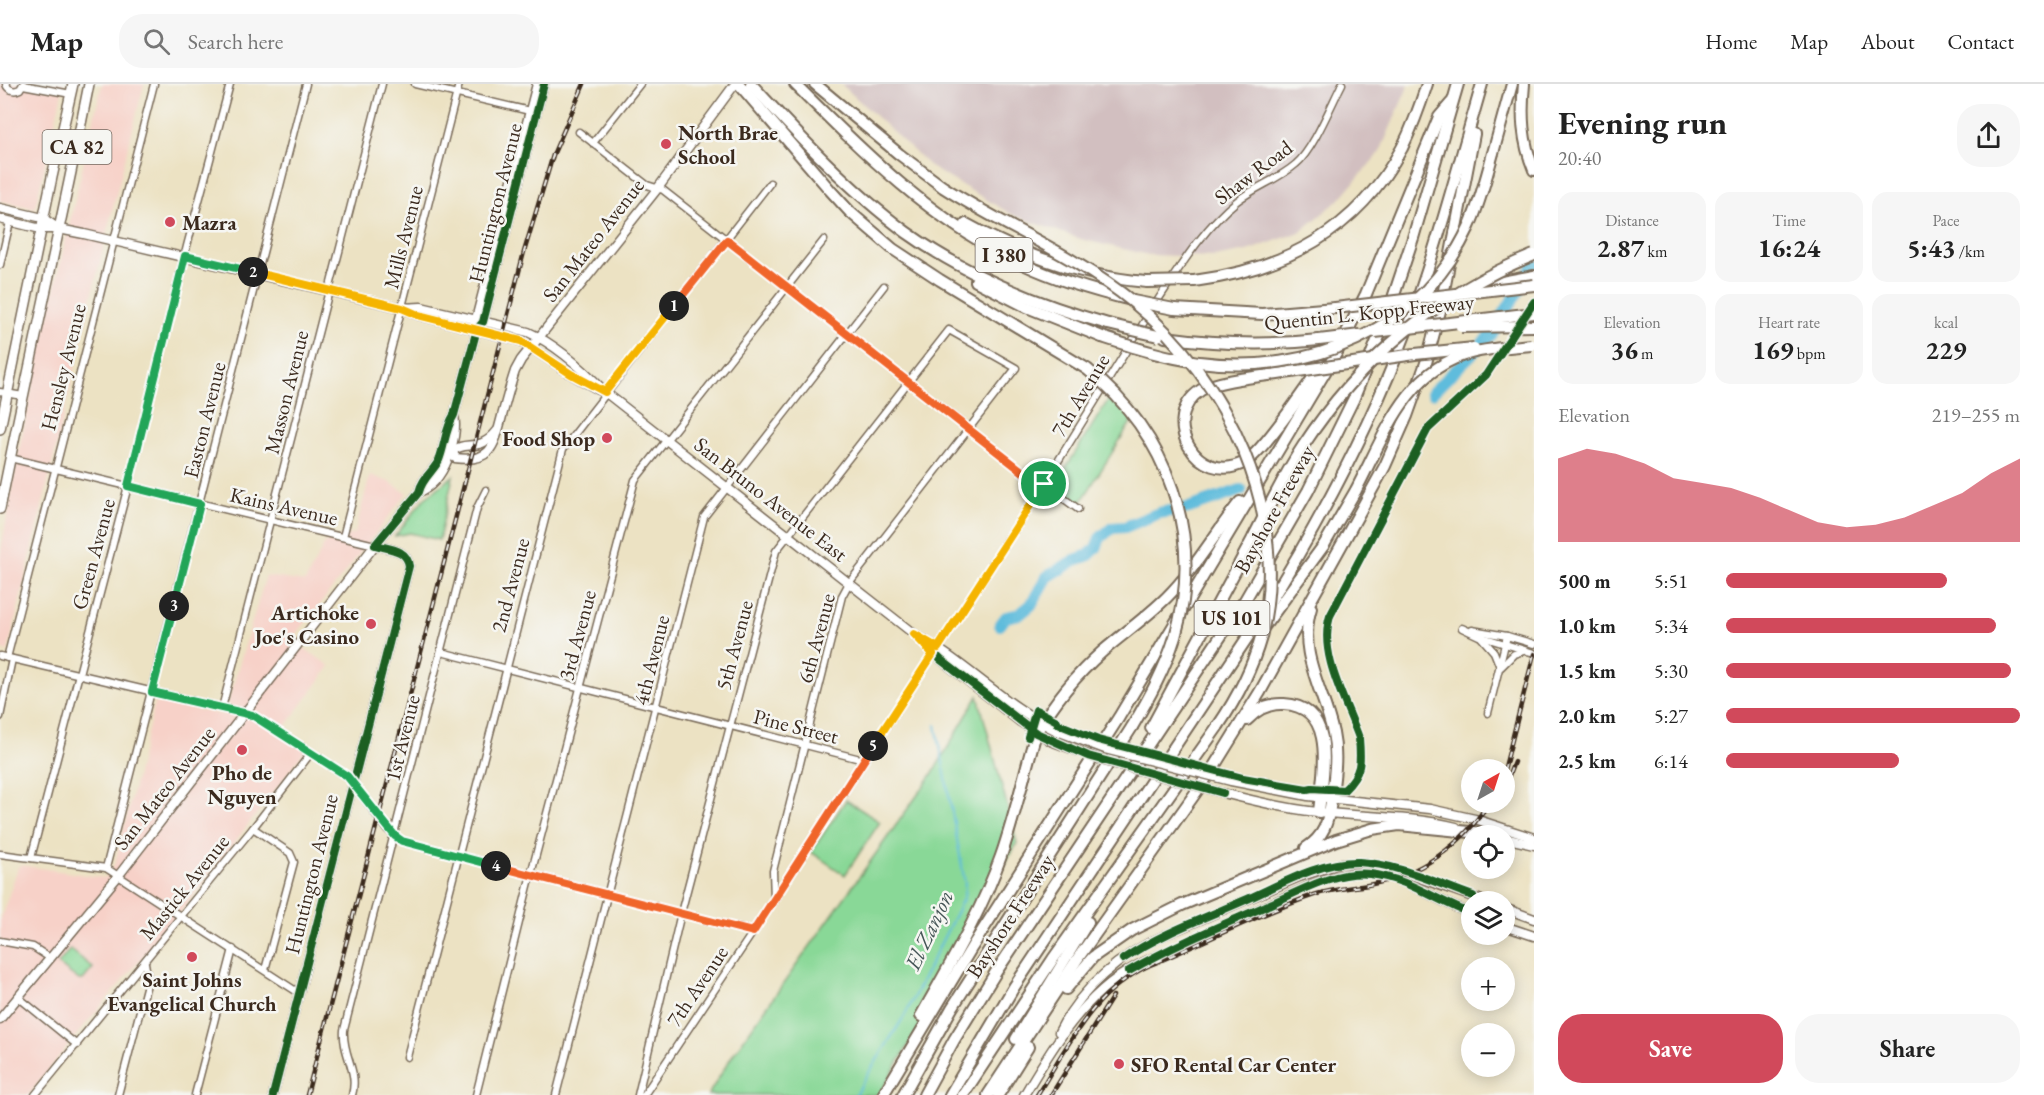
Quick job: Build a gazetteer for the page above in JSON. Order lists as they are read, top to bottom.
{
  "streets": {
    "highway": [
      "I 380",
      "Quentin L. Kopp Freeway",
      "Bayshore Freeway",
      "US 101"
    ],
    "main road": ["CA 82"],
    "street": [
      "Shaw Road",
      "Huntington Avenue",
      "Mills Avenue",
      "San Mateo Avenue",
      "Hensley Avenue",
      "Masson Avenue",
      "7th Avenue",
      "Easton Avenue",
      "San Bruno Avenue East",
      "Kains Avenue",
      "Green Avenue",
      "2nd Avenue",
      "3rd Avenue",
      "6th Avenue",
      "5th Avenue",
      "4th Avenue",
      "Pine Street",
      "1st Avenue",
      "Mastick Avenue"
    ]
  },
  "crossings": [
    ["CA 82", "Kains Avenue"],
    ["Shaw Road", "7th Avenue"],
    ["Huntington Avenue", "San Mateo Avenue"],
    ["Huntington Avenue", "San Bruno Avenue East"],
    ["Huntington Avenue", "Kains Avenue"],
    ["Mills Avenue", "Kains Avenue"],
    ["San Mateo Avenue", "San Bruno Avenue East"],
    ["San Mateo Avenue", "Kains Avenue"],
    ["Hensley Avenue", "Kains Avenue"],
    ["Masson Avenue", "Kains Avenue"],
    ["7th Avenue", "San Bruno Avenue East"],
    ["7th Avenue", "6th Avenue"],
    ["7th Avenue", "Pine Street"],
    ["Easton Avenue", "Kains Avenue"],
    ["San Bruno Avenue East", "2nd Avenue"],
    ["San Bruno Avenue East", "3rd Avenue"],
    ["San Bruno Avenue East", "6th Avenue"],
    ["San Bruno Avenue East", "5th Avenue"],
    ["San Bruno Avenue East", "4th Avenue"],
    ["Kains Avenue", "Green Avenue"],
    ["2nd Avenue", "Pine Street"],
    ["3rd Avenue", "Pine Street"],
    ["6th Avenue", "5th Avenue"],
    ["6th Avenue", "Pine Street"],
    ["5th Avenue", "Pine Street"],
    ["4th Avenue", "Pine Street"],
    ["Pine Street", "1st Avenue"]
  ],
  "water": ["El Zanjon"],
  "places": [
    "North Brae School",
    "Mazra",
    "Food Shop",
    "Artichoke Joe's Casino",
    "Pho de Nguyen",
    "Saint Johns Evangelical Church",
    "SFO Rental Car Center"
  ],
  "north": "top right",
  "page": {
    "header": "Map",
    "search": "Search here",
    "nav": [
      "Home",
      "Map",
      "About",
      "Contact"
    ],
    "heading": ["Evening run", "20:40"],
    "stats": [
      ["Distance", "2.87 km"],
      ["Time", "16:24"],
      ["Pace", "5:43 /km"],
      ["Elevation", "36 m"],
      ["Heart rate", "169 bpm"],
      ["kcal", "229"]
    ],
    "pins": [
      "2",
      "1",
      "3",
      "5",
      "4"
    ],
    "chart": ["Elevation", "219–255 m"],
    "list": [
      {
        "name": "500 m",
        "note": "5:51"
      },
      {
        "name": "1.0 km",
        "note": "5:34"
      },
      {
        "name": "1.5 km",
        "note": "5:30"
      },
      {
        "name": "2.0 km",
        "note": "5:27"
      },
      {
        "name": "2.5 km",
        "note": "6:14"
      }
    ],
    "map_buttons": ["+", "−"],
    "buttons": ["Save", "Share"]
  }
}
